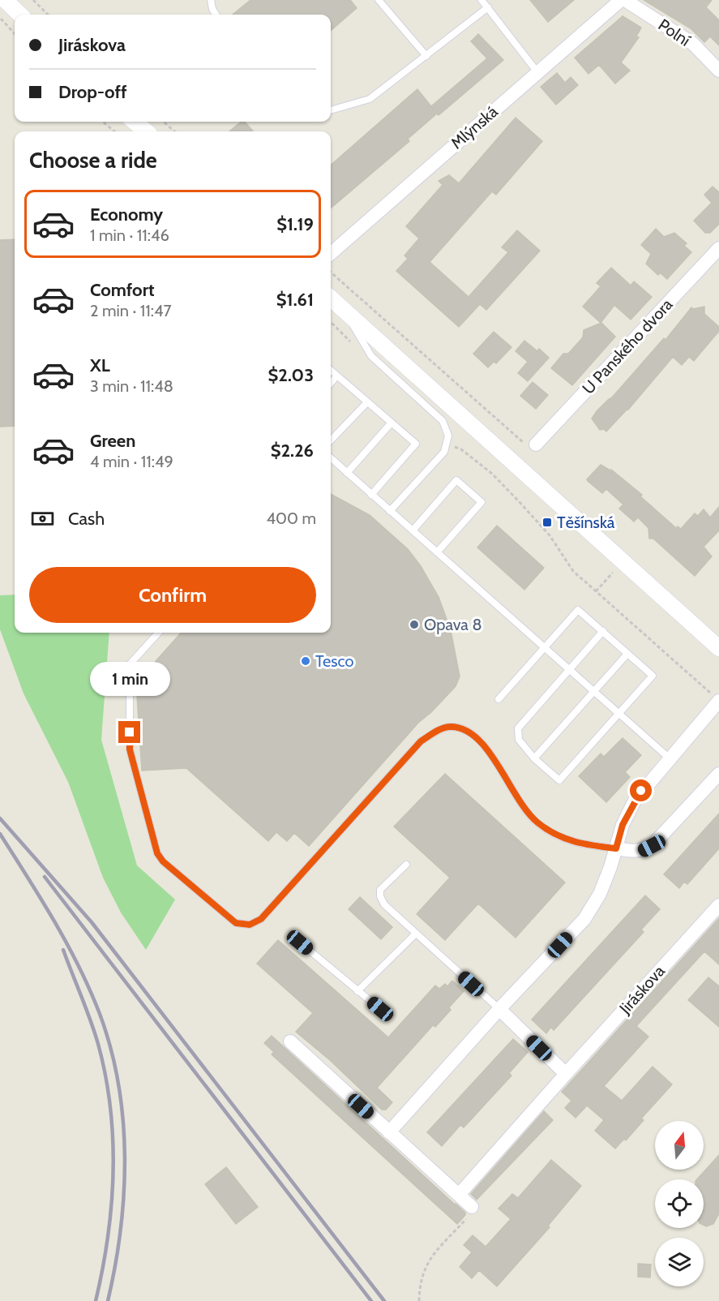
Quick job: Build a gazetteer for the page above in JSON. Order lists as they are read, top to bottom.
{
  "streets": {
    "street": [
      "Polní",
      "Mlýnská",
      "U Panského dvora",
      "Jiráskova"
    ]
  },
  "places": {
    "transit": ["Těšínská"],
    "other": ["Opava 8", "Tesco"]
  },
  "north": "top",
  "page": {
    "banner": ["Jiráskova", "Drop-off"],
    "heading": "Choose a ride",
    "list": [
      {
        "name": "Economy",
        "note": "1 min · 11:46",
        "value": "$1.19"
      },
      {
        "name": "Comfort",
        "note": "2 min · 11:47",
        "value": "$1.61"
      },
      {
        "name": "XL",
        "note": "3 min · 11:48",
        "value": "$2.03"
      },
      {
        "name": "Green",
        "note": "4 min · 11:49",
        "value": "$2.26"
      }
    ],
    "pay": ["Cash", "400 m"],
    "buttons": "Confirm",
    "bubble": "1 min"
  }
}
